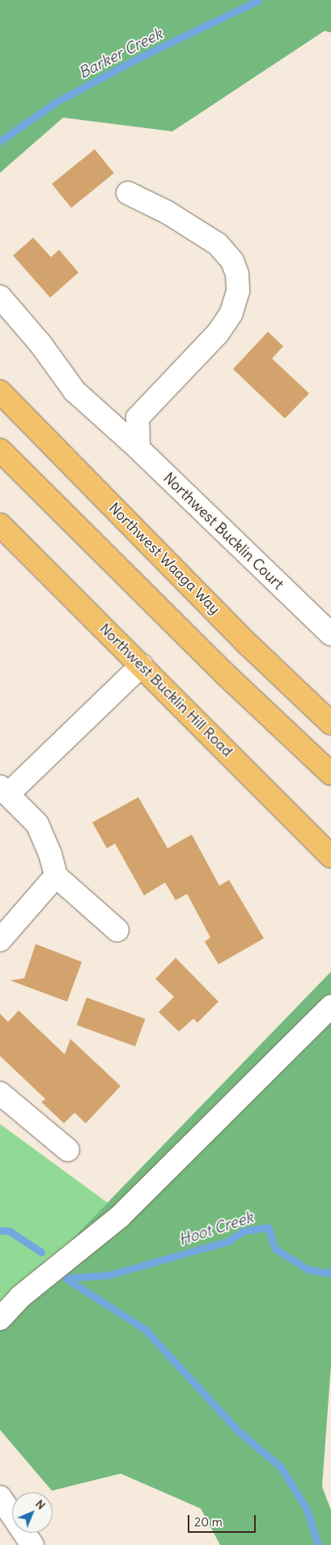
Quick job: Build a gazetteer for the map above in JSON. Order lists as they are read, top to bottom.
{
  "streets": {
    "main road": ["Northwest Waaga Way", "Northwest Bucklin Hill Road"],
    "street": ["Northwest Bucklin Court"]
  },
  "water": ["Barker Creek", "Hoot Creek"],
  "scale_bar": "20 m",
  "north": "top right"
}
